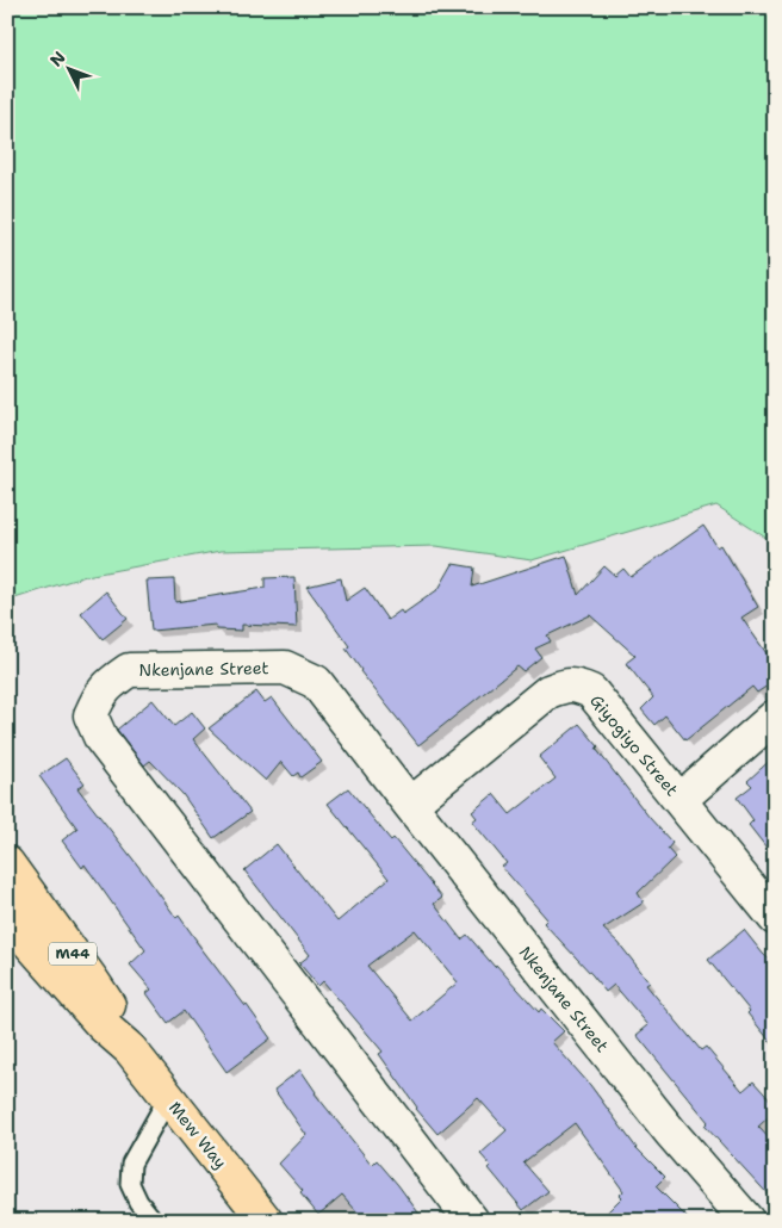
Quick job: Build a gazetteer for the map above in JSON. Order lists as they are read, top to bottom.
{
  "streets": {
    "main road": ["M44", "Mew Way"],
    "street": ["Nkenjane Street", "Giyogiyo Street"]
  },
  "crossings": [
    ["Nkenjane Street", "Giyogiyo Street"]
  ],
  "north": "top left"
}
